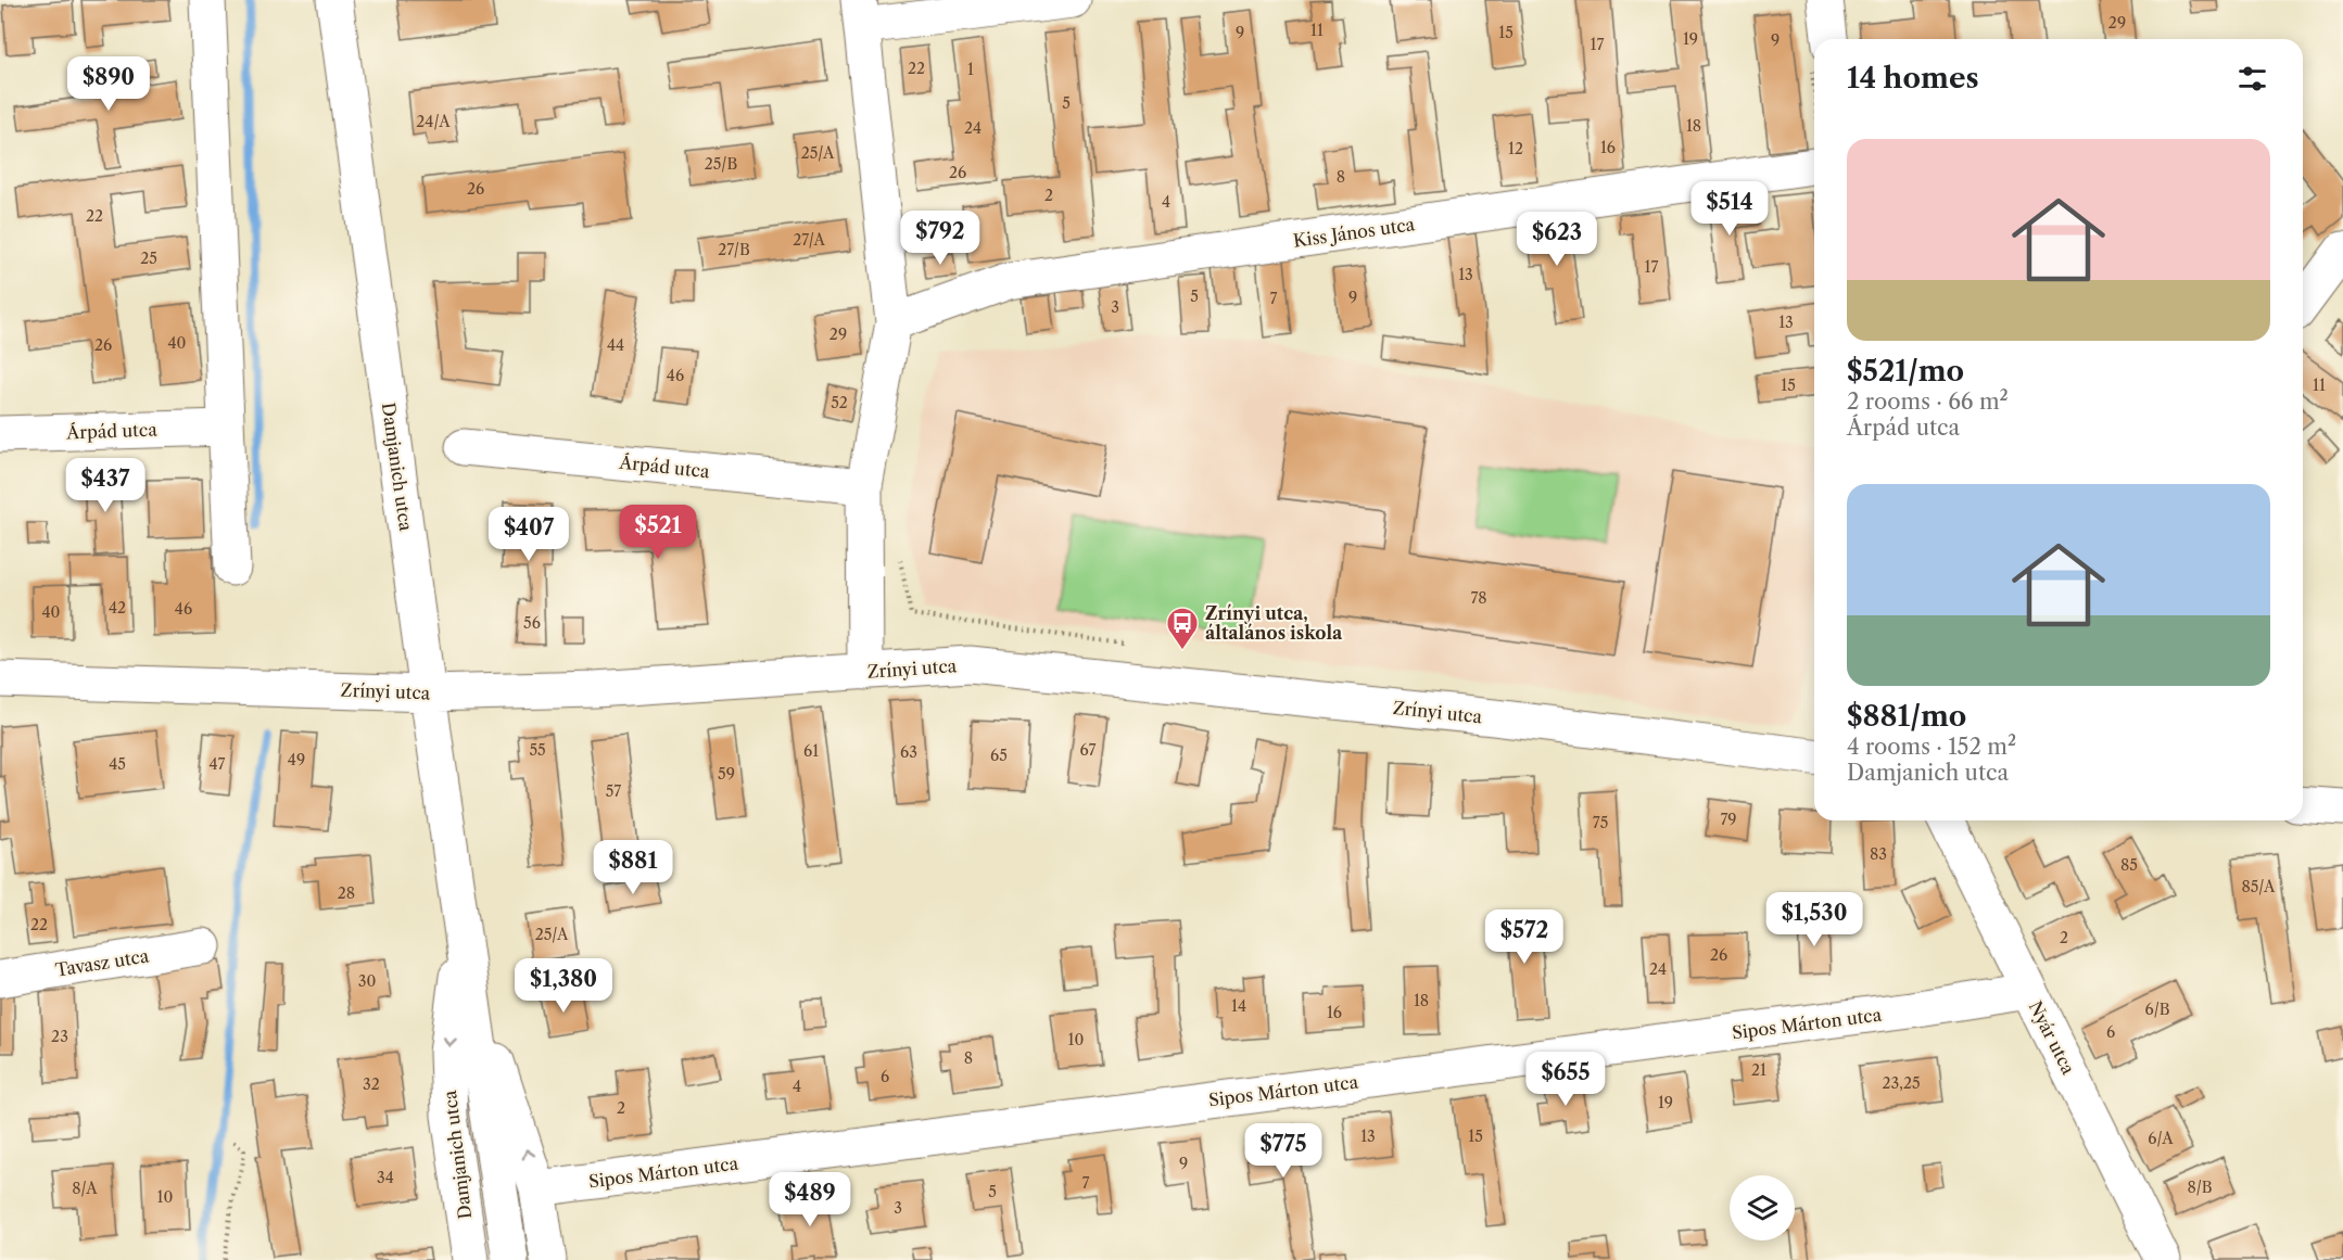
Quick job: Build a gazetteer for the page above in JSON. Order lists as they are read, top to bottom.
{
  "streets": {
    "street": [
      "Kiss János utca",
      "Árpád utca",
      "Damjanich utca",
      "Zrínyi utca",
      "Tavasz utca",
      "Sipos Márton utca",
      "Nyár utca"
    ]
  },
  "crossings": [
    ["Damjanich utca", "Zrínyi utca"],
    ["Damjanich utca", "Sipos Márton utca"],
    ["Sipos Márton utca", "Nyár utca"]
  ],
  "places": {
    "bus stop": ["Zrínyi utca, általános iskola"]
  },
  "house_numbers": [
    "29",
    "11",
    "9",
    "15",
    "19",
    "9",
    "17",
    "22",
    "1",
    "5",
    "24/A",
    "18",
    "24",
    "16",
    "12",
    "25/A",
    "25/B",
    "26",
    "8",
    "26",
    "2",
    "4",
    "22",
    "27/A",
    "27/B",
    "25",
    "17",
    "13",
    "5",
    "9",
    "7",
    "3",
    "13",
    "29",
    "40",
    "26",
    "44",
    "46",
    "15",
    "11",
    "52",
    "78",
    "42",
    "46",
    "40",
    "56",
    "55",
    "67",
    "61",
    "63",
    "65",
    "49",
    "45",
    "47",
    "59",
    "57",
    "79",
    "75",
    "83",
    "85",
    "85/A",
    "28",
    "22",
    "25/A",
    "2",
    "26",
    "24",
    "30",
    "18",
    "14",
    "6/B",
    "16",
    "6",
    "23",
    "10",
    "8",
    "21",
    "6",
    "23,25",
    "32",
    "4",
    "19",
    "2",
    "13",
    "15",
    "6/A",
    "9",
    "34",
    "7",
    "8/B",
    "8/A",
    "5",
    "10",
    "3"
  ],
  "page": {
    "heading": "14 homes",
    "price": [
      "$890",
      "$514",
      "$792",
      "$623",
      "$437",
      "$521",
      "$407",
      "$881",
      "$1,530",
      "$572",
      "$1,380",
      "$655",
      "$775",
      "$489"
    ],
    "list": [
      {
        "name": "$521/mo",
        "note": "2 rooms · 66 m² · Árpád utca"
      },
      {
        "name": "$881/mo",
        "note": "4 rooms · 152 m² · Damjanich utca"
      }
    ]
  }
}
